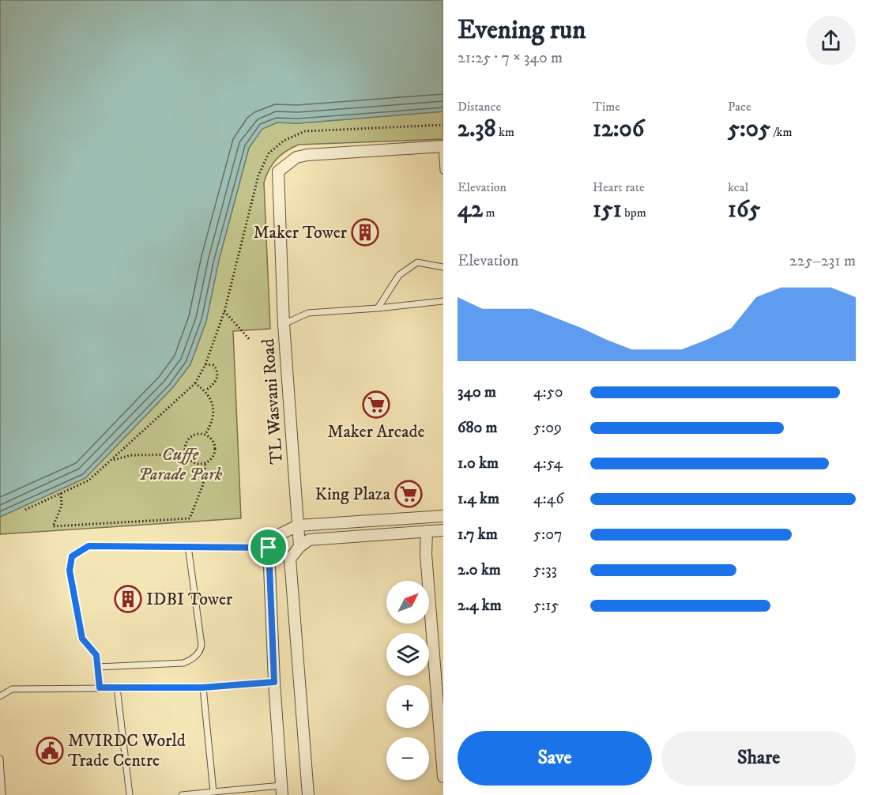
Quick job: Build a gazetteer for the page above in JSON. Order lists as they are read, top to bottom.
{
  "streets": {
    "street": ["TL Wasvani Road"]
  },
  "parks": ["Cuffe Parade Park"],
  "places": {
    "building": ["Maker Tower", "IDBI Tower"],
    "supermarket": ["Maker Arcade", "King Plaza"],
    "public building": ["MVIRDC World Trade Centre"]
  },
  "north": "top right",
  "page": {
    "heading": ["Evening run", "21:25 · 7 × 340 m"],
    "stats": [
      ["Distance", "2.38 km"],
      ["Time", "12:06"],
      ["Pace", "5:05 /km"],
      ["Elevation", "42 m"],
      ["Heart rate", "151 bpm"],
      ["kcal", "165"]
    ],
    "chart": ["Elevation", "225–231 m"],
    "list": [
      {
        "name": "340 m",
        "note": "4:50"
      },
      {
        "name": "680 m",
        "note": "5:09"
      },
      {
        "name": "1.0 km",
        "note": "4:54"
      },
      {
        "name": "1.4 km",
        "note": "4:46"
      },
      {
        "name": "1.7 km",
        "note": "5:07"
      },
      {
        "name": "2.0 km",
        "note": "5:33"
      },
      {
        "name": "2.4 km",
        "note": "5:15"
      }
    ],
    "map_buttons": ["+", "−"],
    "buttons": ["Save", "Share"]
  }
}
